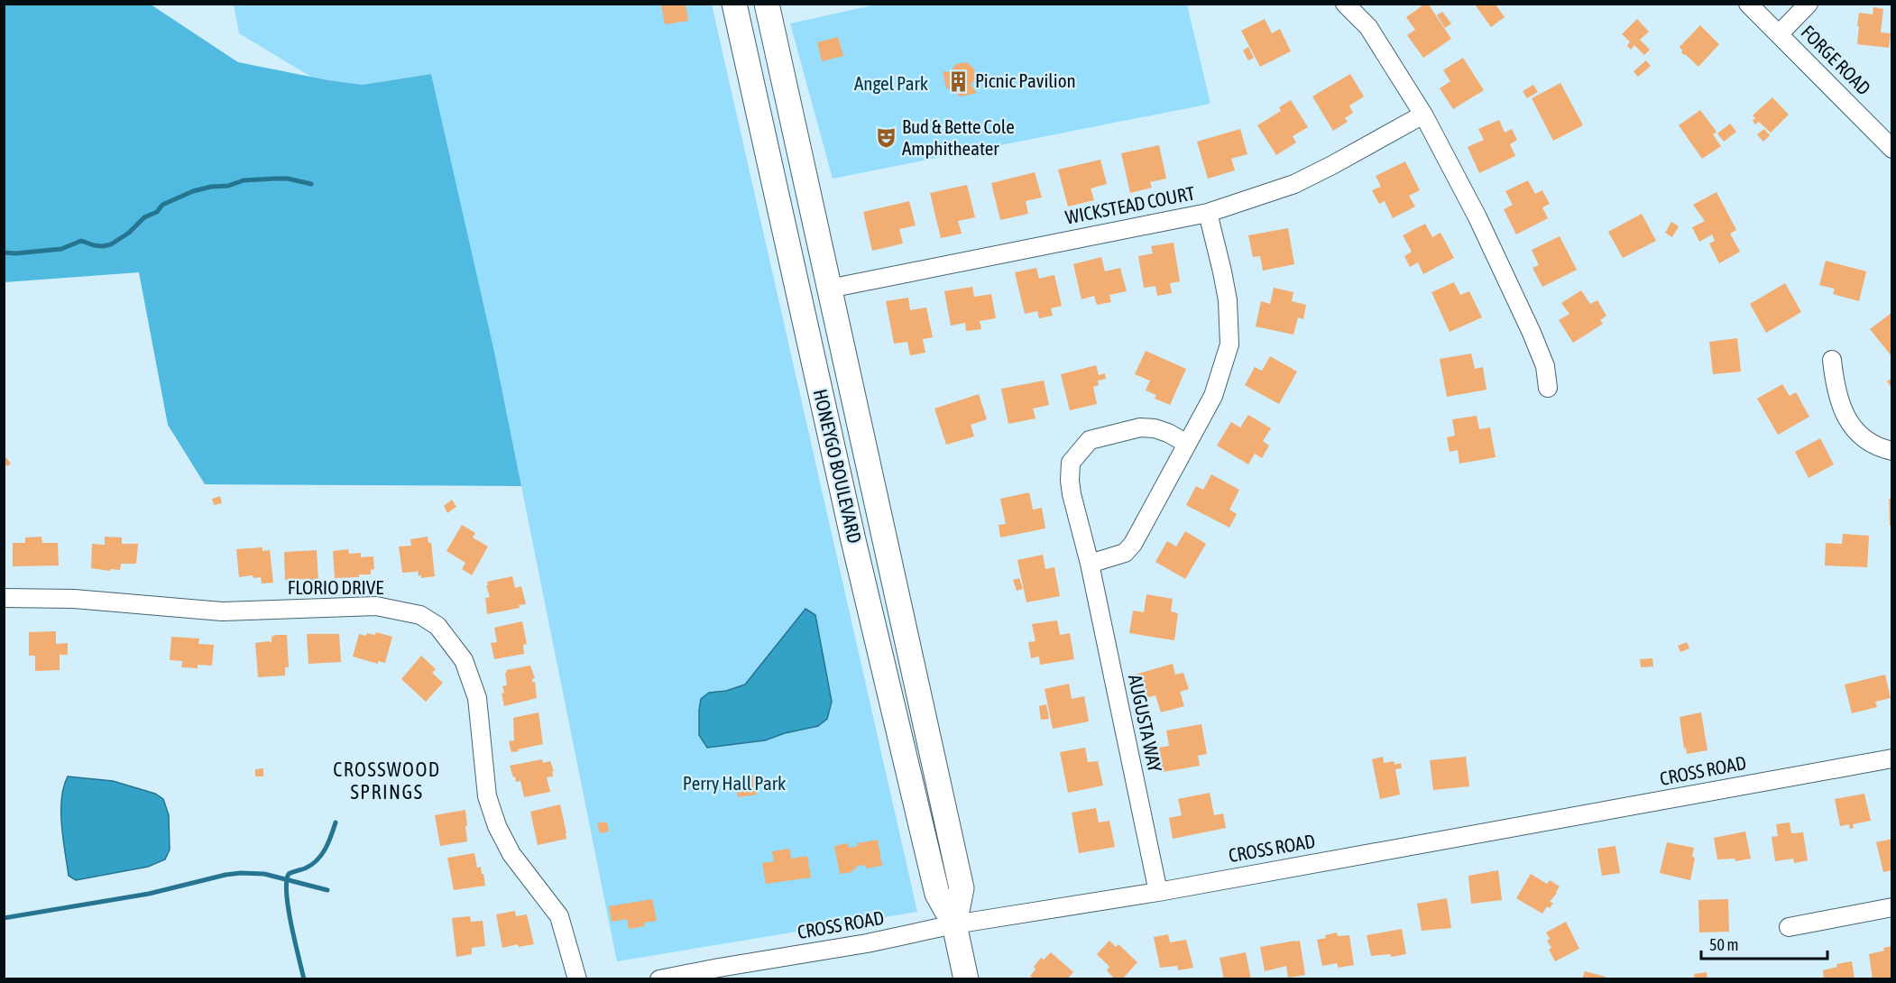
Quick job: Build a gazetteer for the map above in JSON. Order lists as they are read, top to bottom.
{
  "streets": {
    "main road": ["HONEYGO BOULEVARD"],
    "street": [
      "FORGE ROAD",
      "WICKSTEAD COURT",
      "FLORIO DRIVE",
      "AUGUSTA WAY",
      "CROSS ROAD"
    ]
  },
  "crossings": [
    ["WICKSTEAD COURT", "HONEYGO BOULEVARD"],
    ["HONEYGO BOULEVARD", "CROSS ROAD"],
    ["AUGUSTA WAY", "CROSS ROAD"]
  ],
  "districts": ["CROSSWOOD SPRINGS"],
  "parks": ["Angel Park", "Perry Hall Park"],
  "places": {
    "building": ["Picnic Pavilion"],
    "theatre": ["Bud & Bette Cole Amphitheater"]
  },
  "scale_bar": "50 m"
}
